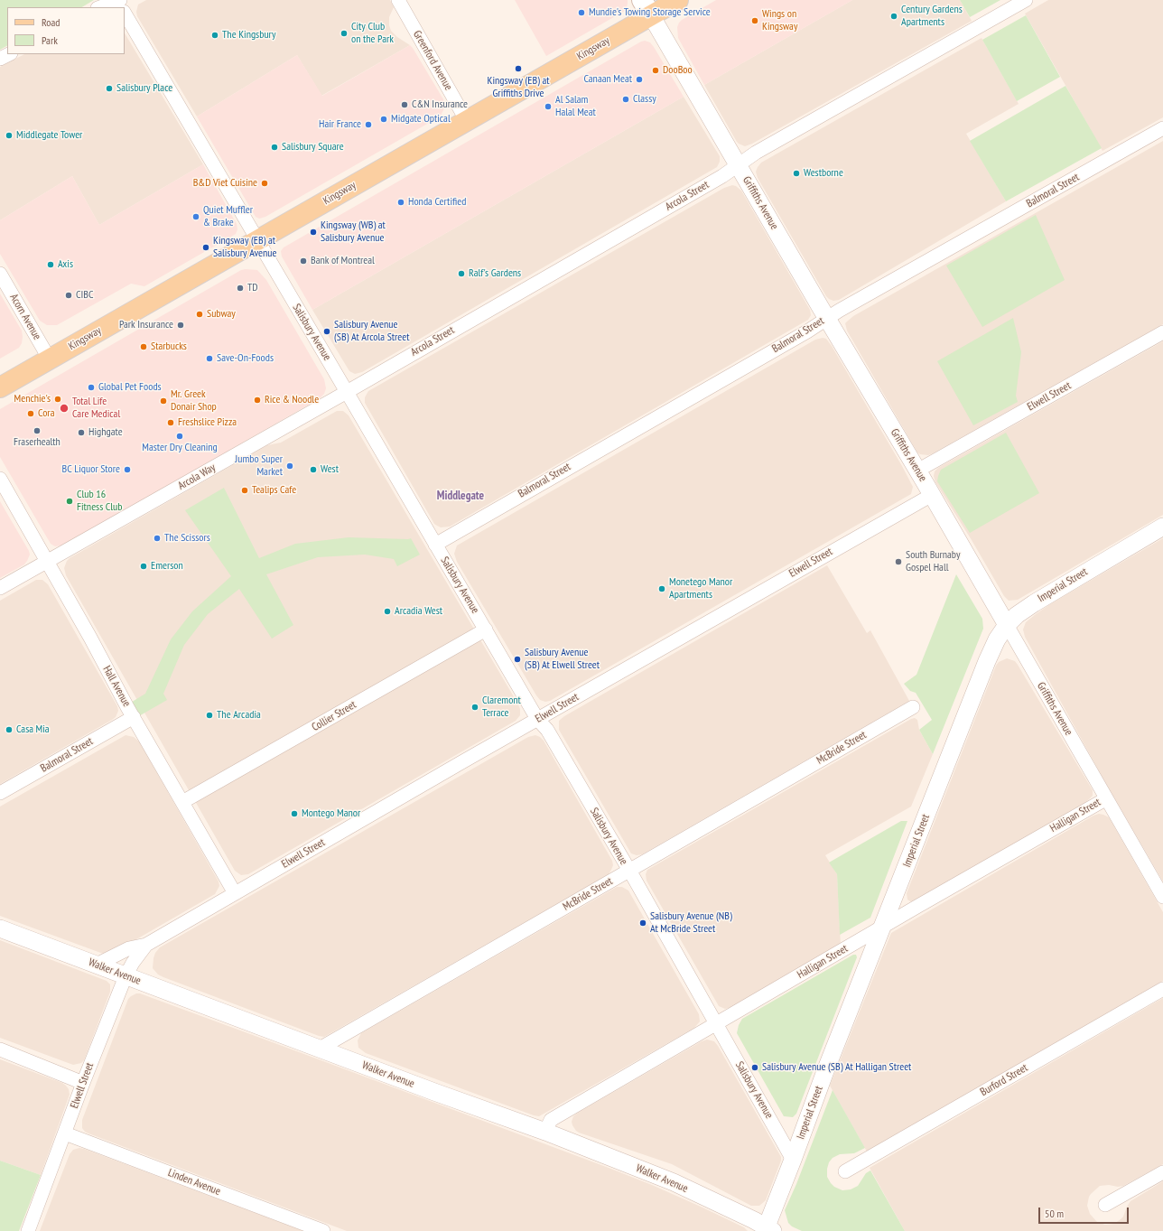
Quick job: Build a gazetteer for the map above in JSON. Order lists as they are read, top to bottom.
{
  "streets": {
    "main road": ["Kingsway"],
    "street": [
      "Greenford Avenue",
      "Balmoral Street",
      "Arcola Street",
      "Griffiths Avenue",
      "Acorn Avenue",
      "Salisbury Avenue",
      "Elwell Street",
      "Arcola Way",
      "Imperial Street",
      "Hall Avenue",
      "Collier Street",
      "McBride Street",
      "Halligan Street",
      "Walker Avenue",
      "Burford Street",
      "Linden Avenue"
    ]
  },
  "crossings": [
    ["Kingsway", "Greenford Avenue"],
    ["Kingsway", "Griffiths Avenue"],
    ["Kingsway", "Acorn Avenue"],
    ["Kingsway", "Salisbury Avenue"],
    ["Balmoral Street", "Griffiths Avenue"],
    ["Balmoral Street", "Salisbury Avenue"],
    ["Balmoral Street", "Hall Avenue"],
    ["Arcola Street", "Griffiths Avenue"],
    ["Arcola Street", "Salisbury Avenue"],
    ["Arcola Street", "Arcola Way"],
    ["Griffiths Avenue", "Elwell Street"],
    ["Griffiths Avenue", "Imperial Street"],
    ["Griffiths Avenue", "Halligan Street"],
    ["Salisbury Avenue", "Elwell Street"],
    ["Salisbury Avenue", "Arcola Way"],
    ["Salisbury Avenue", "Imperial Street"],
    ["Salisbury Avenue", "Collier Street"],
    ["Salisbury Avenue", "McBride Street"],
    ["Salisbury Avenue", "Halligan Street"],
    ["Elwell Street", "Hall Avenue"],
    ["Elwell Street", "Walker Avenue"],
    ["Elwell Street", "Linden Avenue"],
    ["Arcola Way", "Hall Avenue"],
    ["Imperial Street", "Halligan Street"],
    ["Imperial Street", "Walker Avenue"],
    ["Hall Avenue", "Collier Street"],
    ["McBride Street", "Walker Avenue"],
    ["Halligan Street", "Walker Avenue"]
  ],
  "districts": ["Middlegate"],
  "places": [
    "Mundie's Towing Storage Service",
    "Century Gardens Apartments",
    "Wings on Kingsway",
    "City Club on the Park",
    "The Kingsbury",
    "Kingsway (EB) at Griffiths Drive",
    "DooBoo",
    "Canaan Meat",
    "Salisbury Place",
    "Classy",
    "C&N Insurance",
    "Al Salam Halal Meat",
    "Midgate Optical",
    "Hair France",
    "Middlegate Tower",
    "Salisbury Square",
    "Westborne",
    "B&D Viet Cuisine",
    "Honda Certified",
    "Quiet Muffler & Brake",
    "Kingsway (WB) at Salisbury Avenue",
    "Kingsway (EB) at Salisbury Avenue",
    "Bank of Montreal",
    "Axis",
    "Ralf's Gardens",
    "TD",
    "CIBC",
    "Subway",
    "Park Insurance",
    "Salisbury Avenue (SB) At Arcola Street",
    "Starbucks",
    "Save-On-Foods",
    "Global Pet Foods",
    "Menchie's",
    "Rice & Noodle",
    "Mr. Greek Donair Shop",
    "Total Life Care Medical",
    "Cora",
    "Freshslice Pizza",
    "Fraserhealth",
    "Highgate",
    "Master Dry Cleaning",
    "Jumbo Super Market",
    "BC Liquor Store",
    "West",
    "Tealips Cafe",
    "Club 16 Fitness Club",
    "The Scissors",
    "South Burnaby Gospel Hall",
    "Emerson",
    "Monetego Manor Apartments",
    "Arcadia West",
    "Salisbury Avenue (SB) At Elwell Street",
    "Claremont Terrace",
    "The Arcadia",
    "Casa Mia",
    "Montego Manor",
    "Salisbury Avenue (NB) At McBride Street",
    "Salisbury Avenue (SB) At Halligan Street"
  ],
  "legend": ["Road", "Park"],
  "scale_bar": "50 m"
}
